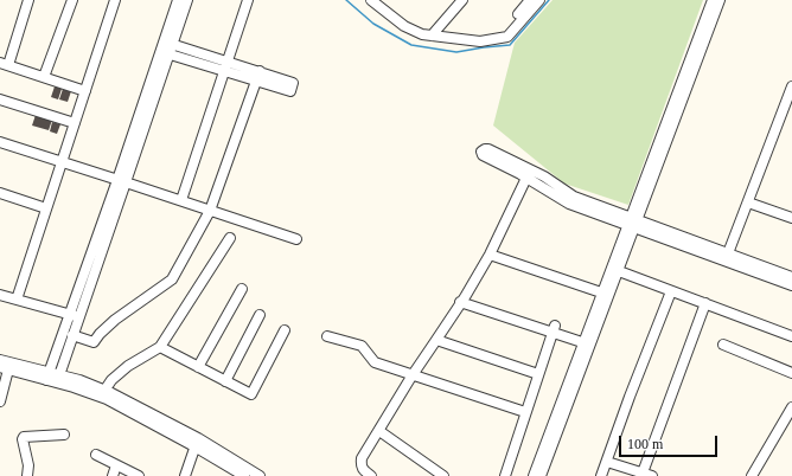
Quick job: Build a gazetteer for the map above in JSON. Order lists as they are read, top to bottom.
{
  "scale_bar": "100 m"
}
